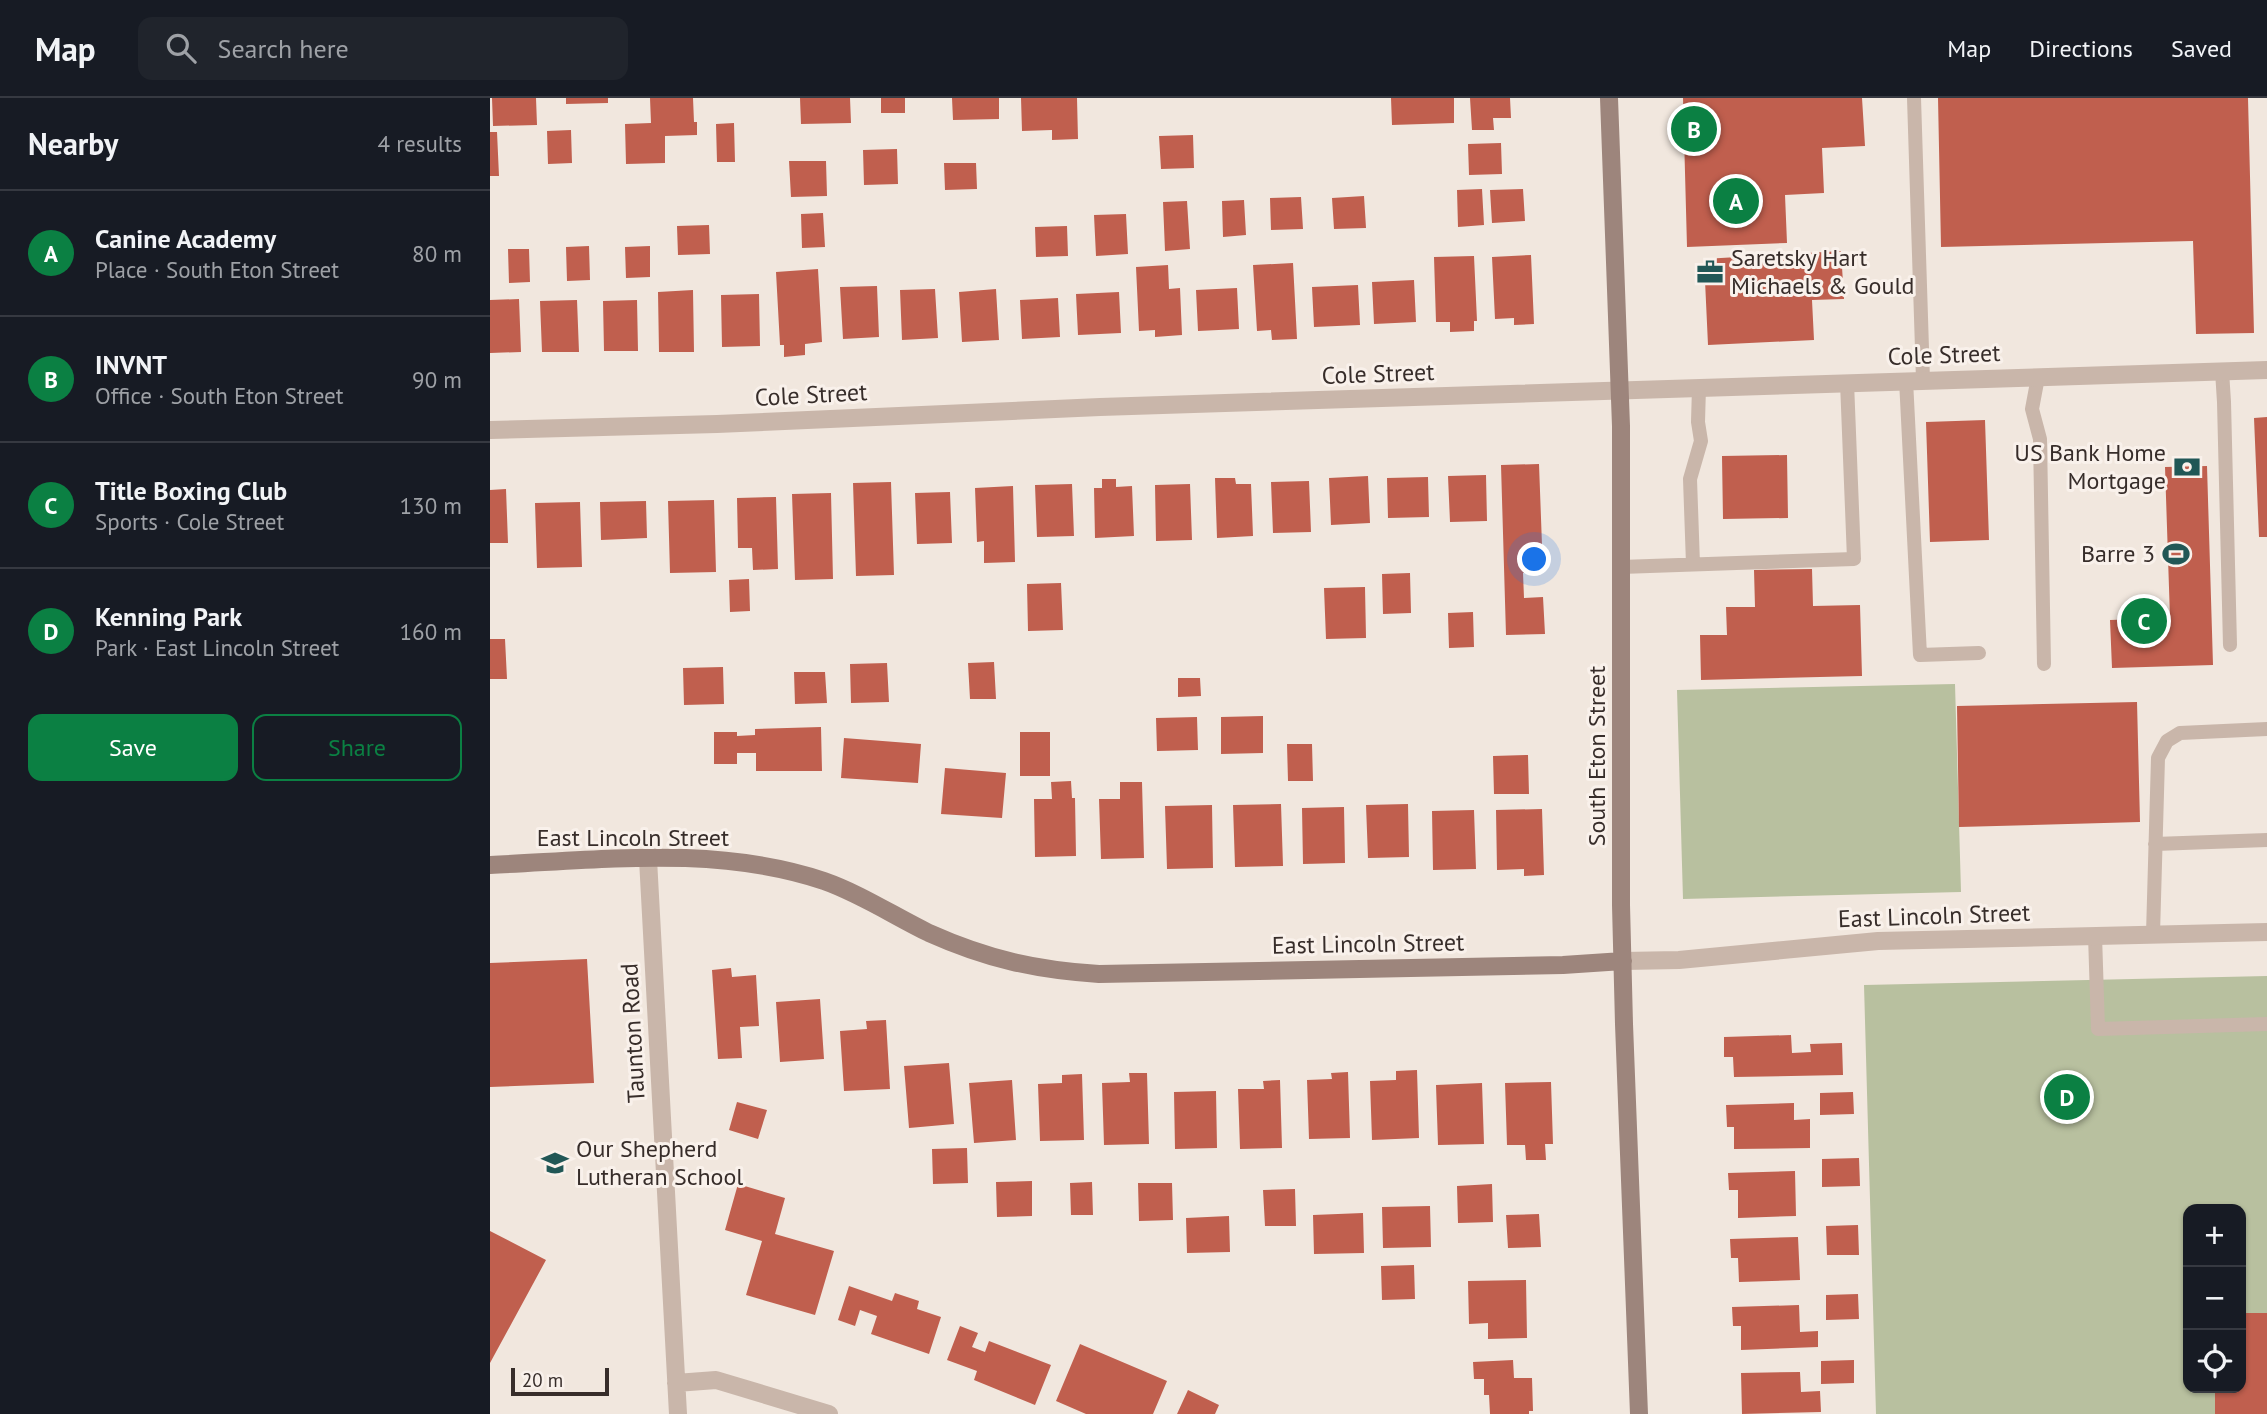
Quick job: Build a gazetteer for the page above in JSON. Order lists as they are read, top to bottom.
{
  "streets": {
    "street": [
      "Cole Street",
      "South Eton Street",
      "East Lincoln Street",
      "Taunton Road"
    ]
  },
  "crossings": [
    ["Cole Street", "South Eton Street"],
    ["South Eton Street", "East Lincoln Street"],
    ["East Lincoln Street", "Taunton Road"]
  ],
  "places": {
    "office": ["Saretsky Hart Michaels & Gould"],
    "bank": ["US Bank Home Mortgage"],
    "sports": ["Barre 3"],
    "school or university": ["Our Shepherd Lutheran School"]
  },
  "scale_bar": "20 m",
  "page": {
    "header": "Map",
    "search": "Search here",
    "nav": ["Map", "Directions", "Saved"],
    "heading": ["Nearby", "4 results"],
    "pins": [
      "B",
      "A",
      "C",
      "D"
    ],
    "list": [
      {
        "mark": "A",
        "name": "Canine Academy",
        "note": "Place · South Eton Street",
        "value": "80 m"
      },
      {
        "mark": "B",
        "name": "INVNT",
        "note": "Office · South Eton Street",
        "value": "90 m"
      },
      {
        "mark": "C",
        "name": "Title Boxing Club",
        "note": "Sports · Cole Street",
        "value": "130 m"
      },
      {
        "mark": "D",
        "name": "Kenning Park",
        "note": "Park · East Lincoln Street",
        "value": "160 m"
      }
    ],
    "buttons": ["Save", "Share"],
    "map_buttons": ["+", "−"],
    "scale": "20 m"
  }
}
